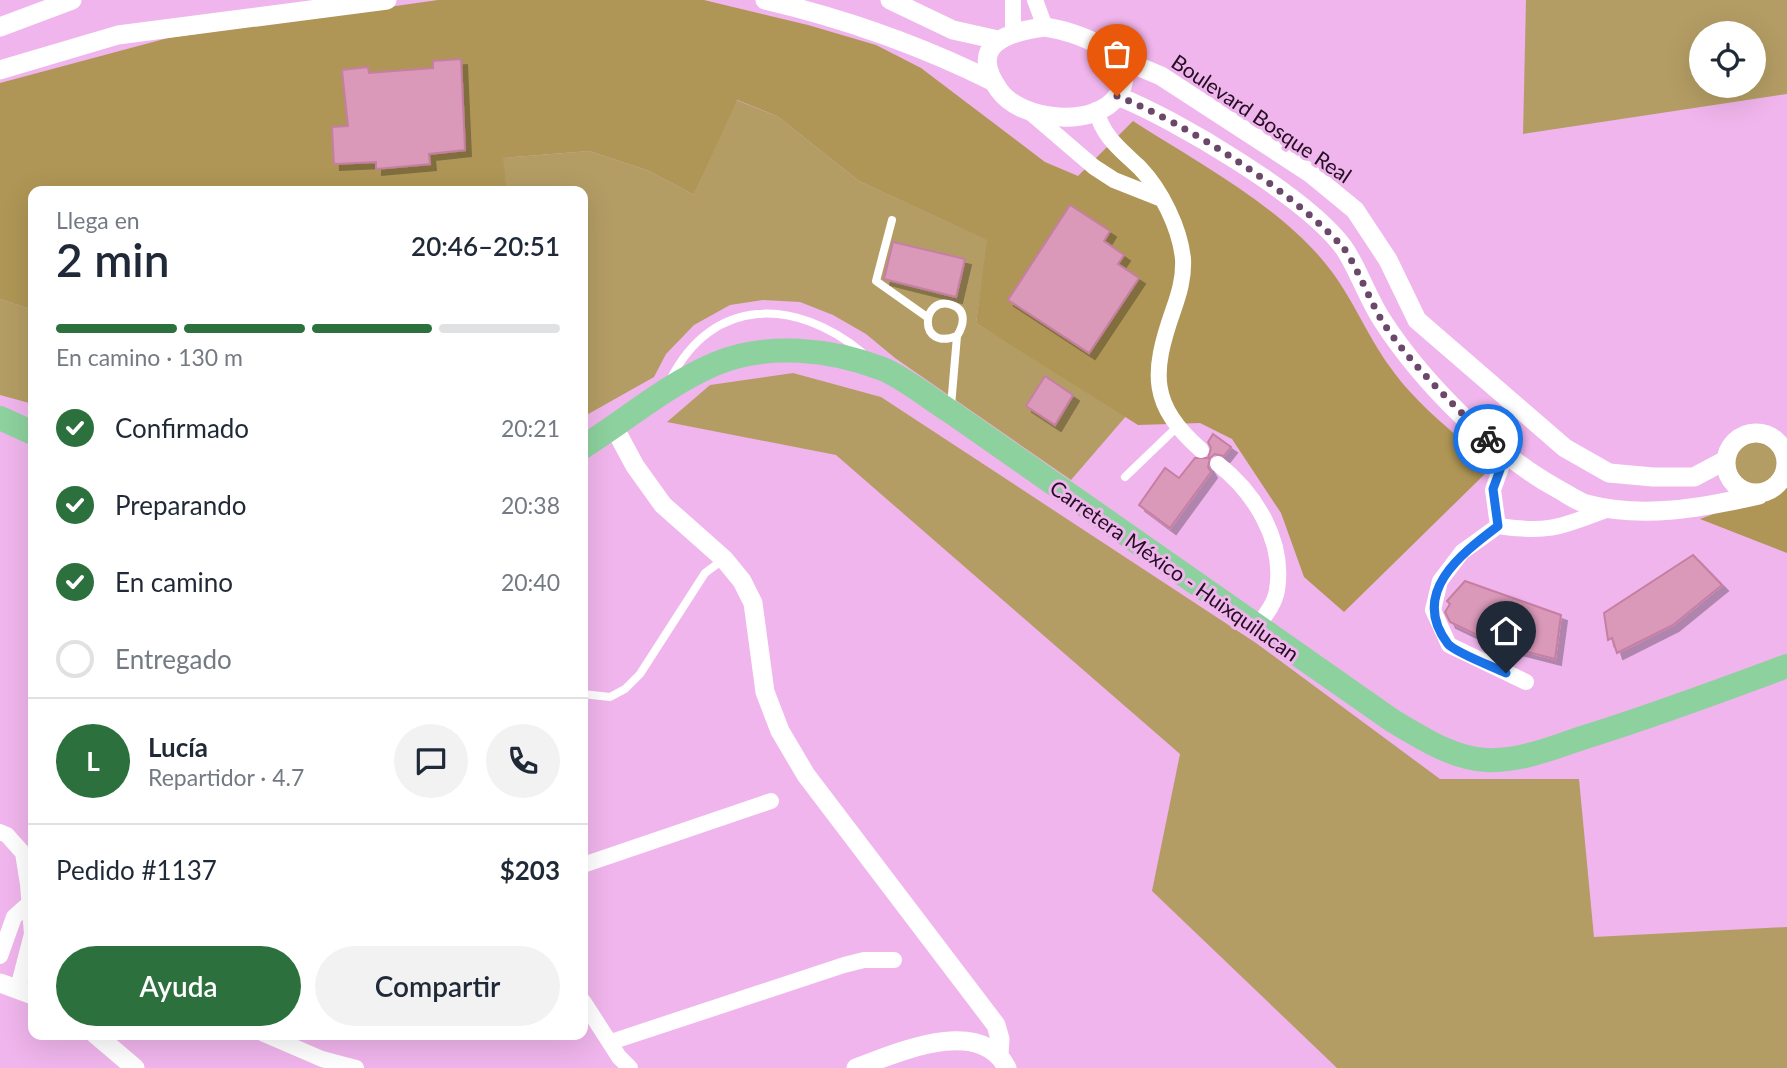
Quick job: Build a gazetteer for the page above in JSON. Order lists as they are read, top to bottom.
{
  "streets": {
    "main road": ["Carretera México - Huixquilucan"],
    "street": ["Boulevard Bosque Real"]
  },
  "page": {
    "heading": ["2 min", "Llega en", "20:46–20:51"],
    "panel": [
      "Lucía",
      "Repartidor · 4.7",
      "Pedido #1137",
      "$203"
    ],
    "bar": "En camino · 130 m",
    "list": [
      ["Confirmado", "20:21"],
      ["Preparando", "20:38"],
      ["En camino", "20:40"],
      "Entregado"
    ],
    "round": "L",
    "buttons": ["Ayuda", "Compartir"]
  }
}
